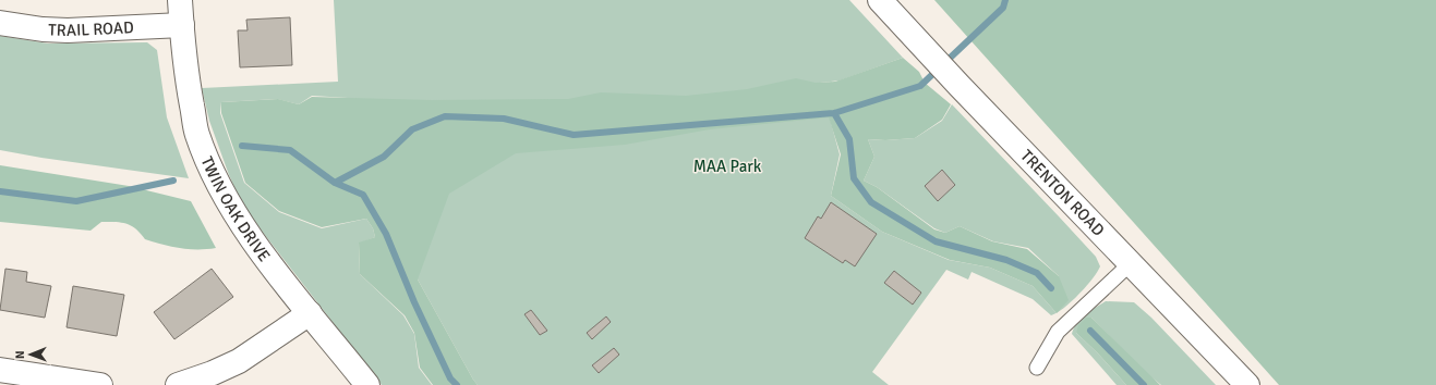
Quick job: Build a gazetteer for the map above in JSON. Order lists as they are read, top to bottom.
{
  "streets": {
    "street": ["TRAIL ROAD", "TRENTON ROAD", "TWIN OAK DRIVE"]
  },
  "crossings": [
    ["TRAIL ROAD", "TWIN OAK DRIVE"]
  ],
  "parks": ["MAA Park"],
  "north": "left"
}
